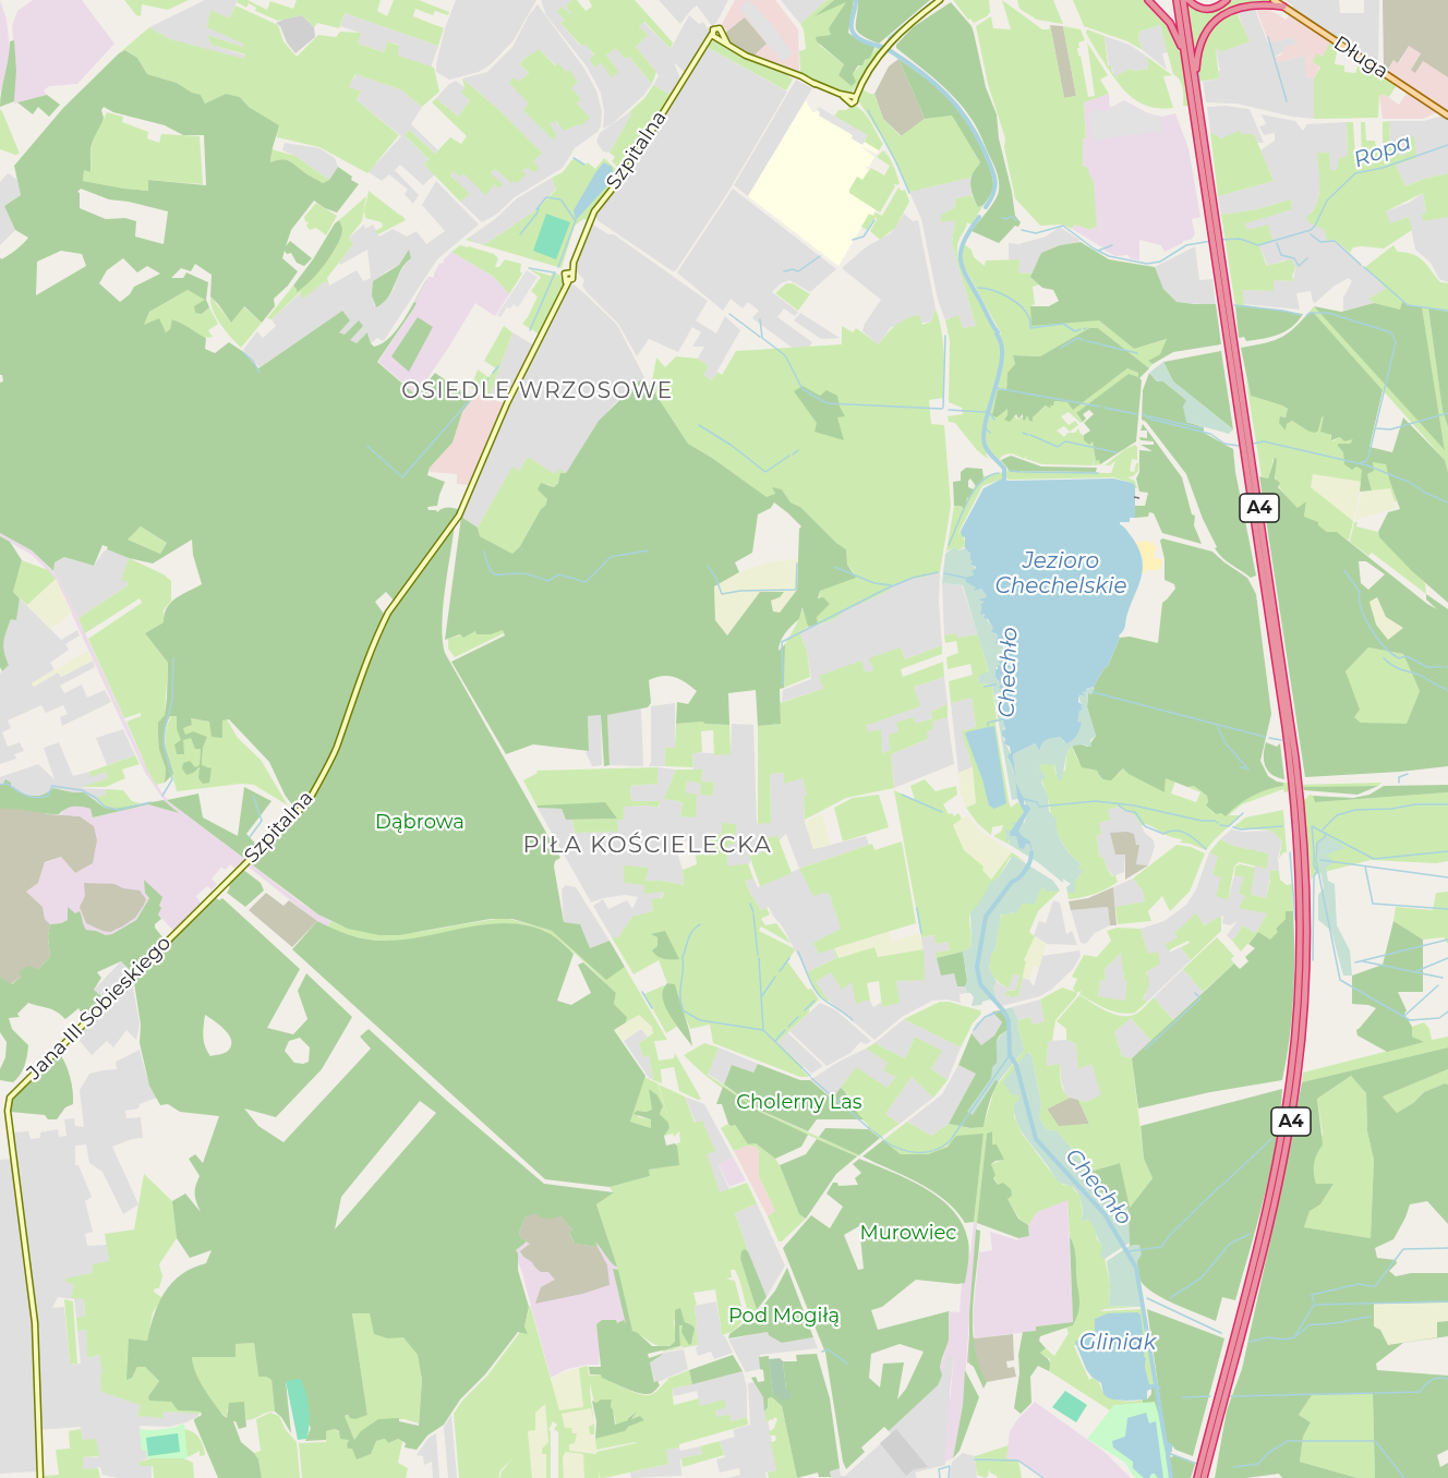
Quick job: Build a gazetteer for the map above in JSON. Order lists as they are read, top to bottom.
{
  "streets": {
    "highway": ["A4"],
    "main road": ["Długa", "Szpitalna", "Jana III Sobieskiego"]
  },
  "crossings": [
    ["Szpitalna", "Jana III Sobieskiego"]
  ],
  "districts": ["OSIEDLE WRZOSOWE", "PIŁA KOŚCIELECKA"],
  "water": [
    "Ropa",
    "Jezioro Chechelskie",
    "Chechło",
    "Gliniak"
  ],
  "parks": [
    "Dąbrowa",
    "Cholerny Las",
    "Murowiec",
    "Pod Mogiłą"
  ]
}
